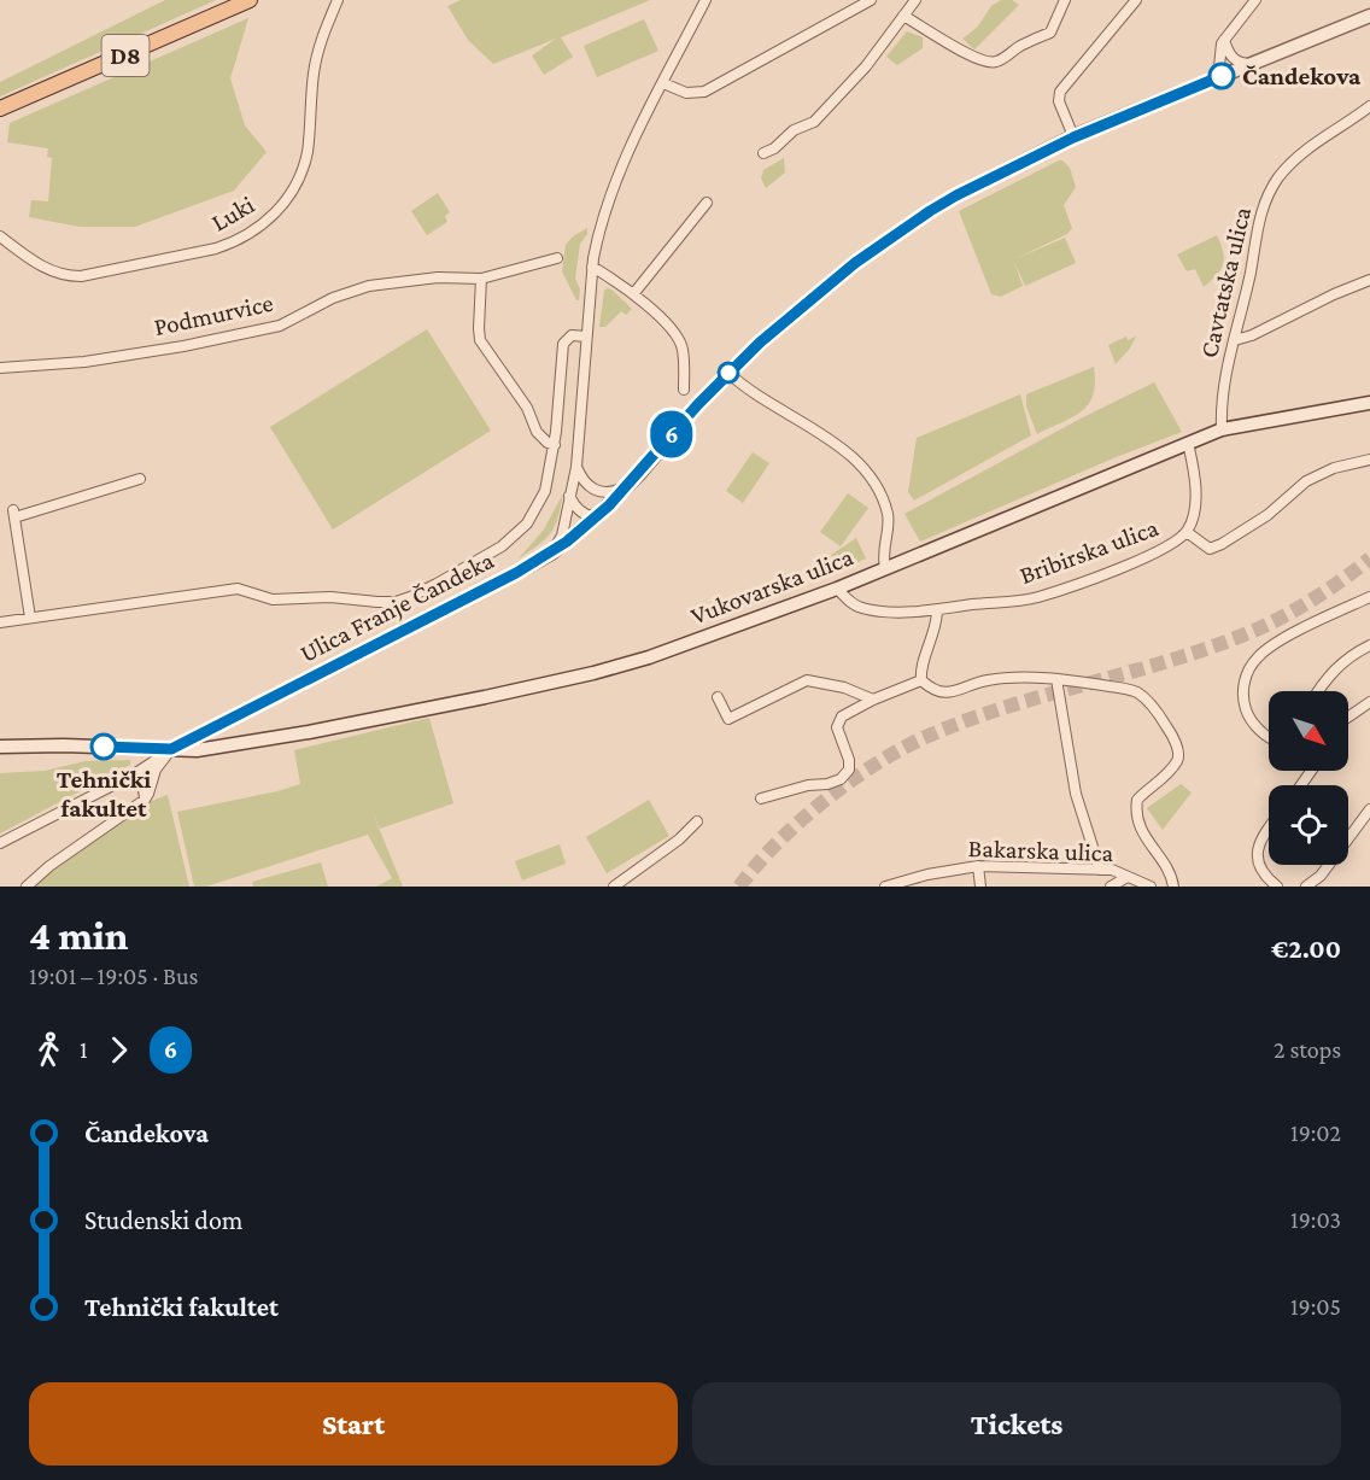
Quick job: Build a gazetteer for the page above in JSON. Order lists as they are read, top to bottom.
{
  "streets": {
    "main road": ["D8", "Vukovarska ulica", "Ulica Franje Čandeka"],
    "street": [
      "Luki",
      "Cavtatska ulica",
      "Podmurvice",
      "Bribirska ulica",
      "Bakarska ulica"
    ]
  },
  "crossings": [
    ["Cavtatska ulica", "Vukovarska ulica"],
    ["Bribirska ulica", "Vukovarska ulica"],
    ["Vukovarska ulica", "Ulica Franje Čandeka"]
  ],
  "places": ["Čandekova", "Tehnički fakultet"],
  "lines": ["bus line 6"],
  "north": "bottom right",
  "page": {
    "on_map": "6",
    "heading": ["4 min", "19:01 – 19:05 · Bus", "€2.00"],
    "legs": ["1", "6", "2 stops"],
    "list": [
      {
        "name": "Čandekova",
        "value": "19:02"
      },
      {
        "name": "Studenski dom",
        "value": "19:03"
      },
      {
        "name": "Tehnički fakultet",
        "value": "19:05"
      }
    ],
    "buttons": ["Start", "Tickets"]
  }
}
